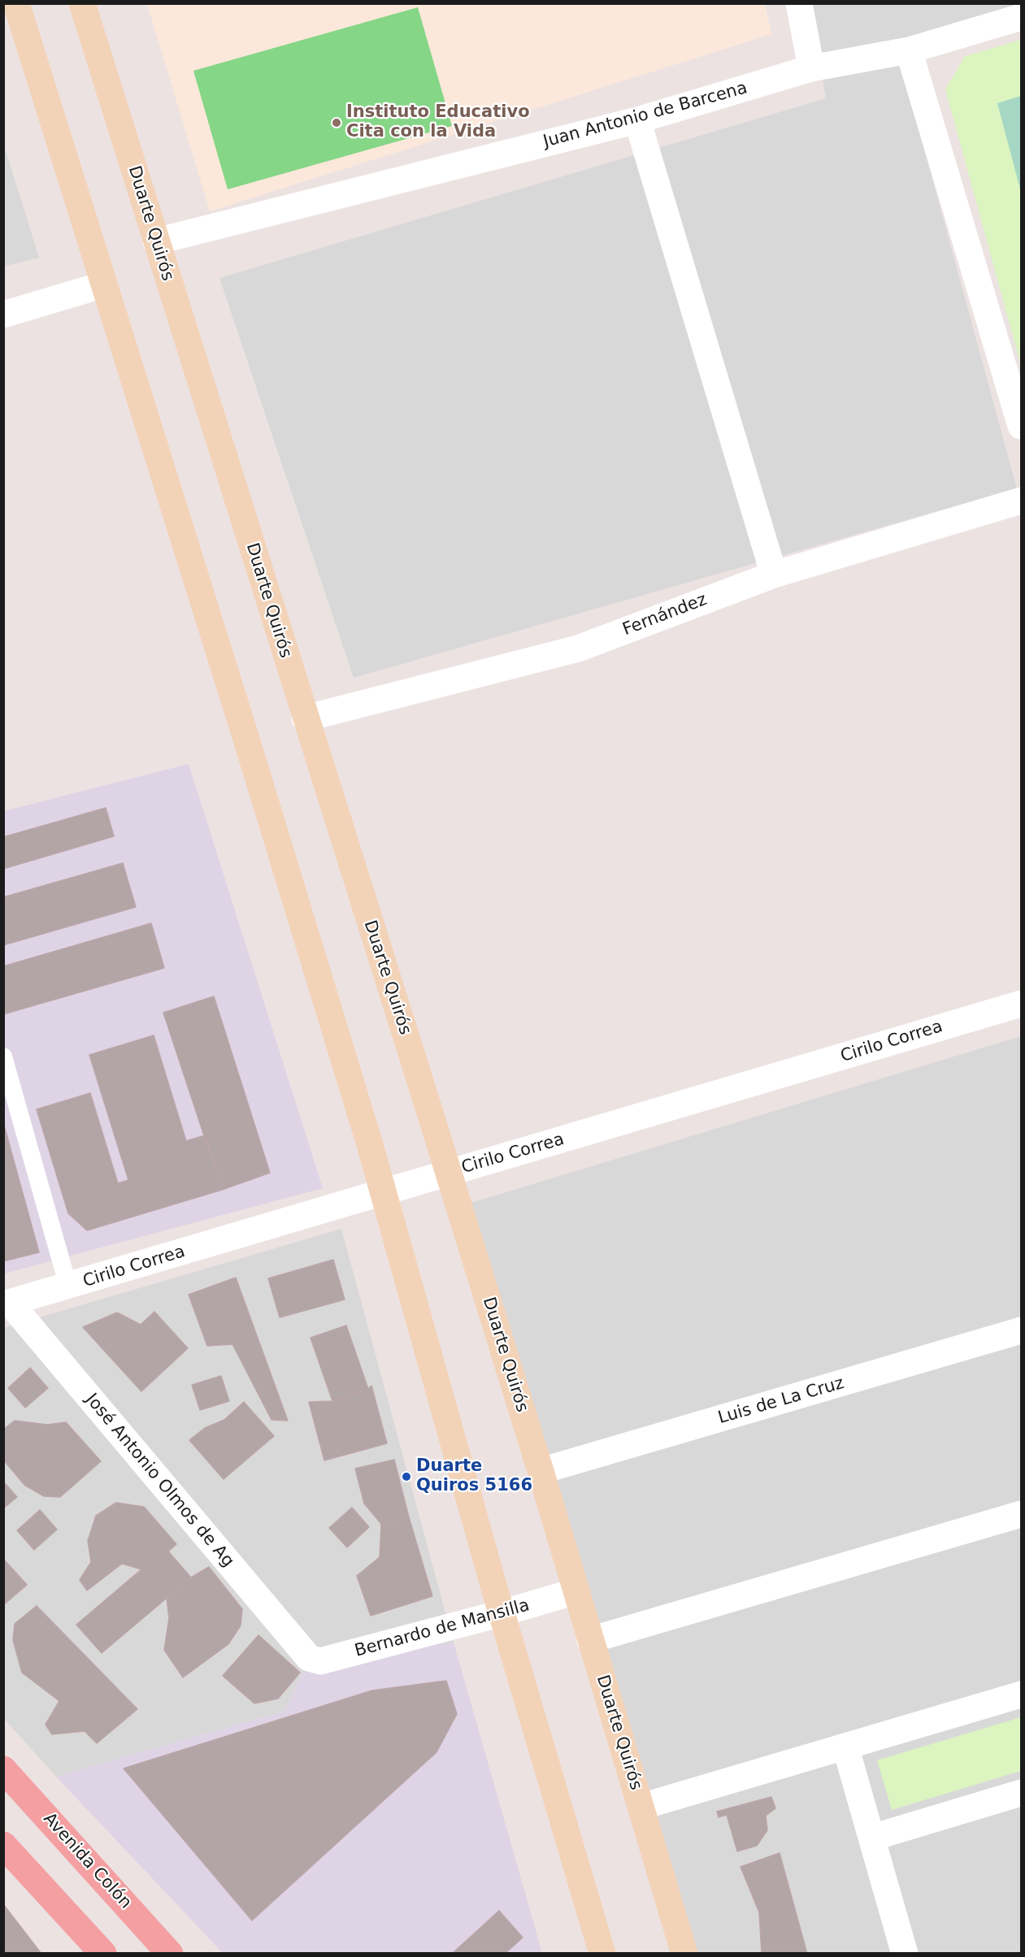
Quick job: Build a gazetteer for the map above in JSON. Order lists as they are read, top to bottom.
{
  "streets": {
    "main road": ["Duarte Quirós", "Avenida Colón"],
    "street": [
      "Juan Antonio de Barcena",
      "Fernández",
      "Cirilo Correa",
      "Luis de La Cruz",
      "José Antonio Olmos de Ag",
      "Bernardo de Mansilla"
    ]
  },
  "crossings": [
    ["Juan Antonio de Barcena", "Duarte Quirós"],
    ["Duarte Quirós", "Fernández"],
    ["Duarte Quirós", "Cirilo Correa"],
    ["Duarte Quirós", "Luis de La Cruz"],
    ["Duarte Quirós", "Bernardo de Mansilla"],
    ["Cirilo Correa", "José Antonio Olmos de Ag"],
    ["José Antonio Olmos de Ag", "Bernardo de Mansilla"]
  ],
  "places": ["Instituto Educativo Cita con la Vida", "Duarte Quiros 5166"]
}
